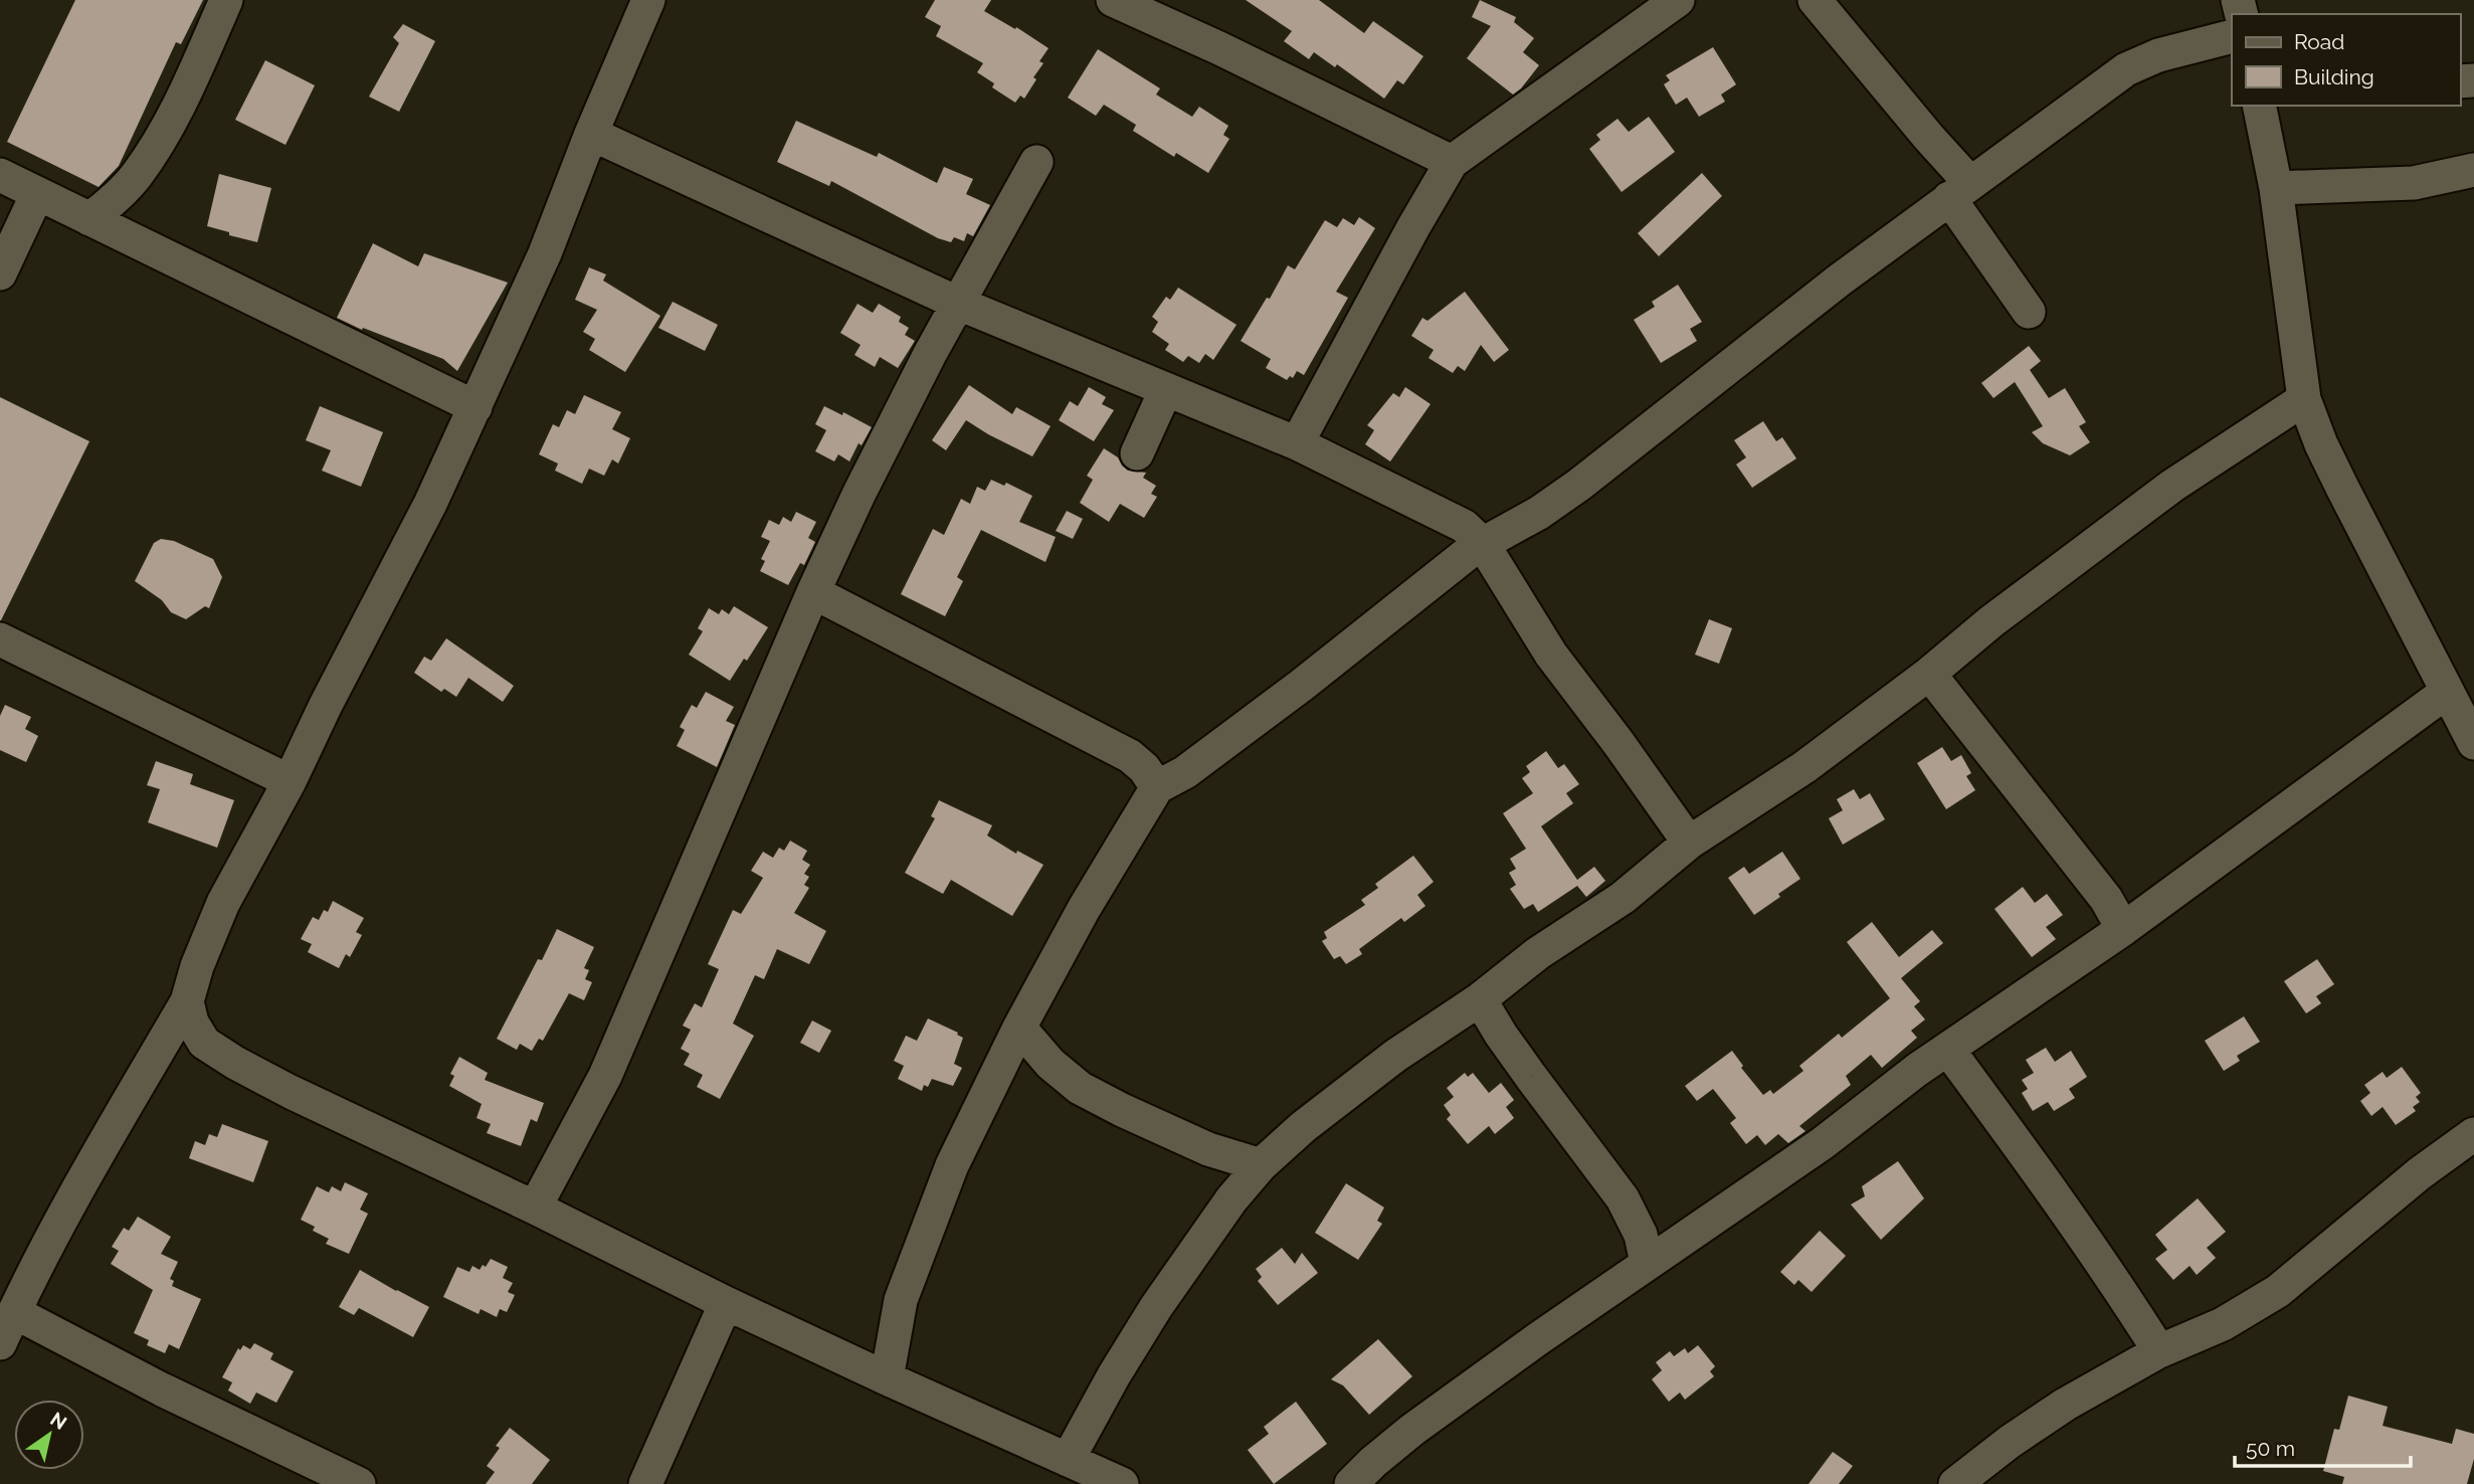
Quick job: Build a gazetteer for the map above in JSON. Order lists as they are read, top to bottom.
{
  "legend": ["Road", "Building"],
  "scale_bar": "50 m",
  "north": "top right"
}
